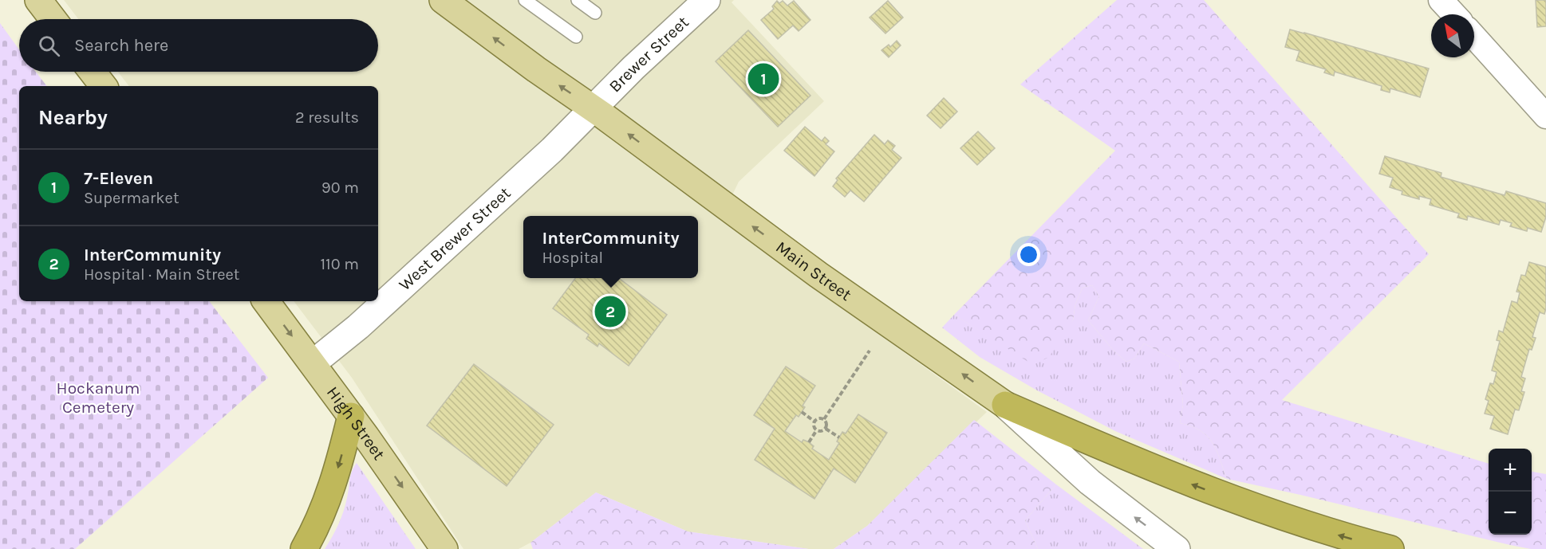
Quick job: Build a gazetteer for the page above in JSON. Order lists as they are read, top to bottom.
{
  "streets": {
    "main road": [
      "Brewer Street",
      "West Brewer Street",
      "Main Street",
      "High Street"
    ]
  },
  "crossings": [
    ["Brewer Street", "West Brewer Street"],
    ["Brewer Street", "Main Street"],
    ["West Brewer Street", "Main Street"],
    ["West Brewer Street", "High Street"]
  ],
  "one_way": ["Main Street", "High Street"],
  "parks": ["Hockanum Cemetery"],
  "north": "top left",
  "page": {
    "search": "Search here",
    "pins": ["1", "2"],
    "heading": ["Nearby", "2 results"],
    "list": [
      {
        "mark": "1",
        "name": "7-Eleven",
        "note": "Supermarket",
        "value": "90 m"
      },
      {
        "mark": "2",
        "name": "InterCommunity",
        "note": "Hospital · Main Street",
        "value": "110 m"
      }
    ],
    "popup": ["InterCommunity", "Hospital"],
    "map_buttons": ["+", "−"]
  }
}
